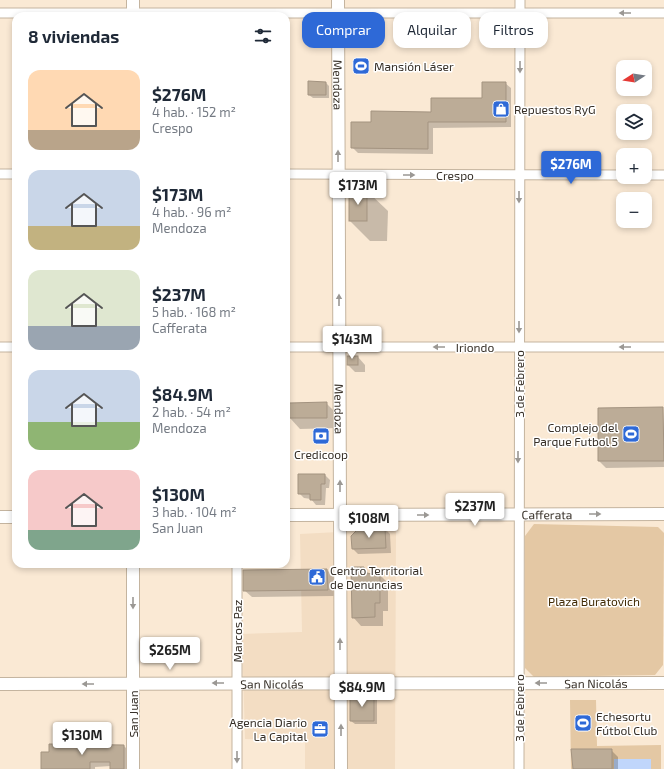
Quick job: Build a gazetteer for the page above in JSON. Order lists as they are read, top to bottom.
{
  "streets": {
    "main road": [
      "Mendoza",
      "Cafferata",
      "San Nicolás",
      "San Juan"
    ],
    "street": [
      "Crespo",
      "Iriondo",
      "3 de Febrero",
      "Marcos Paz"
    ]
  },
  "crossings": [
    ["Mendoza", "Crespo"],
    ["Mendoza", "Iriondo"],
    ["Mendoza", "Cafferata"],
    ["Mendoza", "San Nicolás"],
    ["Crespo", "3 de Febrero"],
    ["Iriondo", "3 de Febrero"],
    ["3 de Febrero", "Cafferata"],
    ["3 de Febrero", "San Nicolás"],
    ["Marcos Paz", "San Nicolás"],
    ["San Nicolás", "San Juan"]
  ],
  "one_way": [
    "Mendoza",
    "Crespo",
    "Iriondo",
    "3 de Febrero",
    "Cafferata",
    "Marcos Paz",
    "San Nicolás",
    "San Juan"
  ],
  "parks": ["Plaza Buratovich"],
  "places": {
    "sports": ["Mansión Láser", "Complejo del Parque Futbol 5", "Echesortu Fútbol Club"],
    "shop": ["Repuestos RyG"],
    "bank": ["Credicoop"],
    "public building": ["Centro Territorial de Denuncias"],
    "office": ["Agencia Diario La Capital"]
  },
  "north": "left",
  "page": {
    "chip": ["Comprar", "Alquilar", "Filtros"],
    "heading": "8 viviendas",
    "map_buttons": ["+", "−"],
    "list": [
      {
        "name": "$276M",
        "note": "4 hab. · 152 m² · Crespo"
      },
      {
        "name": "$173M",
        "note": "4 hab. · 96 m² · Mendoza"
      },
      {
        "name": "$237M",
        "note": "5 hab. · 168 m² · Cafferata"
      },
      {
        "name": "$84.9M",
        "note": "2 hab. · 54 m² · Mendoza"
      },
      {
        "name": "$130M",
        "note": "3 hab. · 104 m² · San Juan"
      }
    ],
    "price": [
      "$276M",
      "$173M",
      "$143M",
      "$237M",
      "$108M",
      "$265M",
      "$84.9M",
      "$130M"
    ]
  }
}
